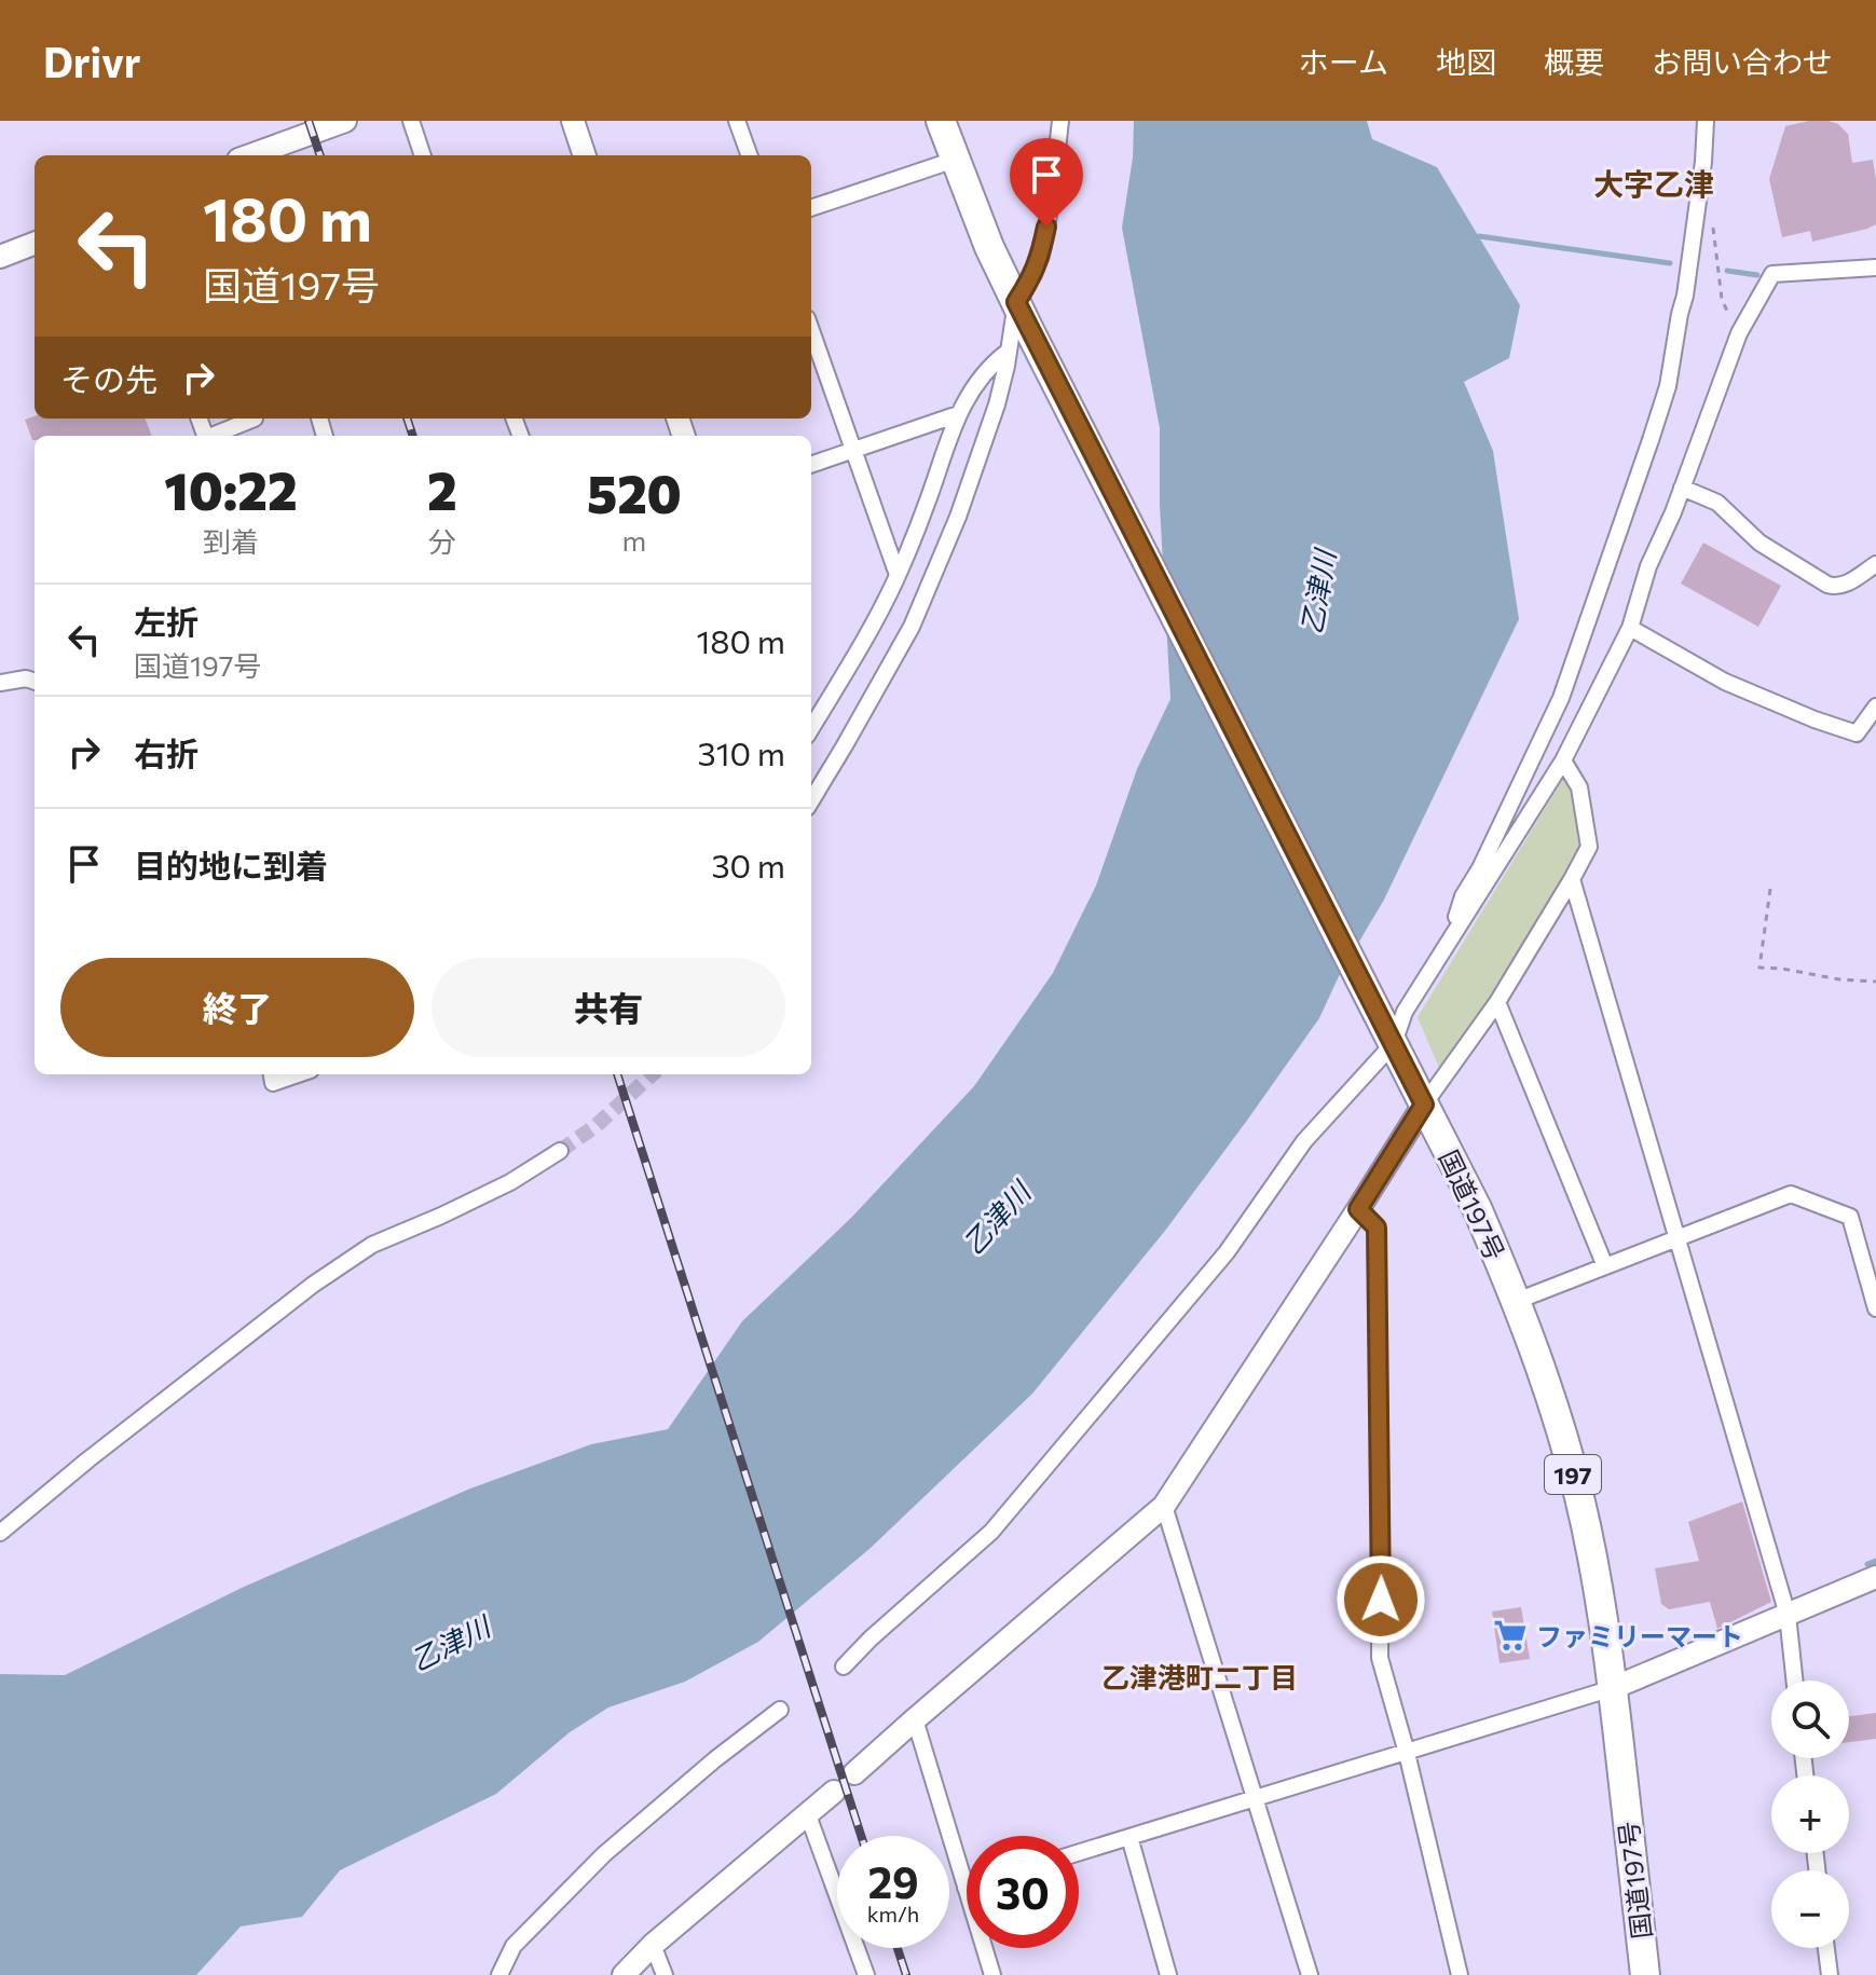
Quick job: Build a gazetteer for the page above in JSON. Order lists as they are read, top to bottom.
{
  "streets": {
    "highway": ["国道197号", "197"]
  },
  "districts": ["大字乙津", "乙津港町二丁目"],
  "water": ["乙津川"],
  "places": {
    "supermarket": ["ファミリーマート"]
  },
  "page": {
    "header": "Drivr",
    "nav": [
      "ホーム",
      "地図",
      "概要",
      "お問い合わせ"
    ],
    "turn": ["180 m", "国道197号"],
    "then": "その先",
    "eta": [
      "10:22",
      "到着",
      "2",
      "分",
      "520",
      "m"
    ],
    "list": [
      {
        "name": "左折",
        "note": "国道197号",
        "value": "180 m"
      },
      {
        "name": "右折",
        "value": "310 m"
      },
      {
        "name": "目的地に到着",
        "value": "30 m"
      }
    ],
    "buttons": ["終了", "共有"],
    "map_buttons": ["+", "−"],
    "speed": "29 km/h",
    "limit": "30"
  }
}
